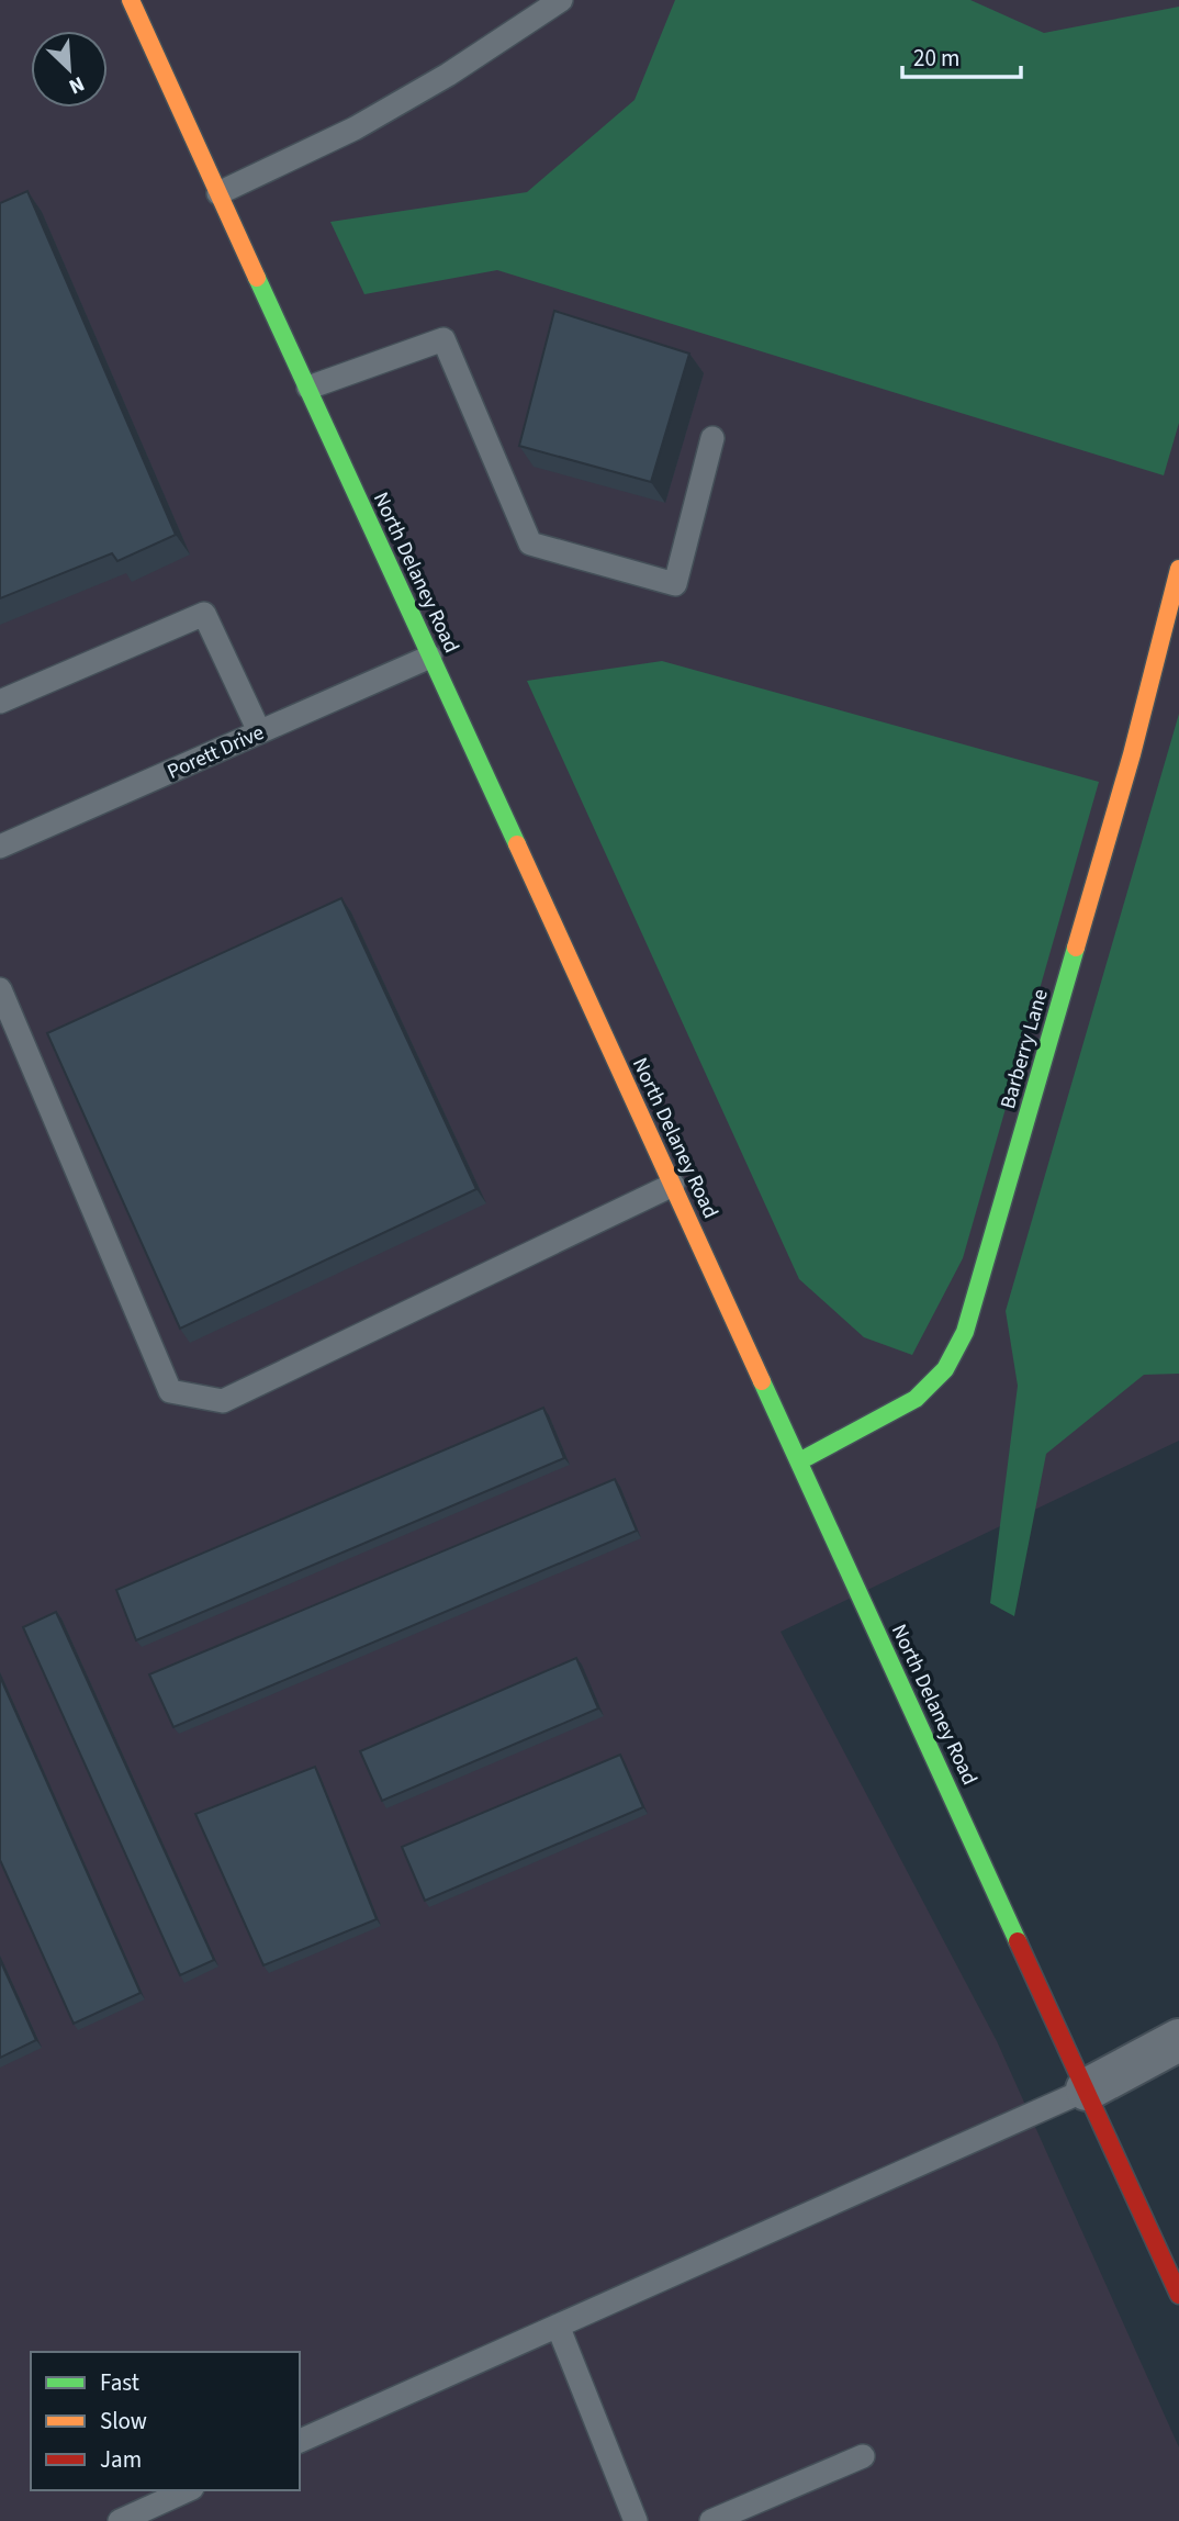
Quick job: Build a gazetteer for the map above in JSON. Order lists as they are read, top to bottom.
{
  "streets": {
    "street": ["North Delaney Road", "Barberry Lane"],
    "lane": ["Porett Drive"]
  },
  "crossings": [
    ["North Delaney Road", "Porett Drive"],
    ["North Delaney Road", "Barberry Lane"]
  ],
  "legend": ["Fast", "Slow", "Jam"],
  "scale_bar": "20 m",
  "north": "bottom right"
}
